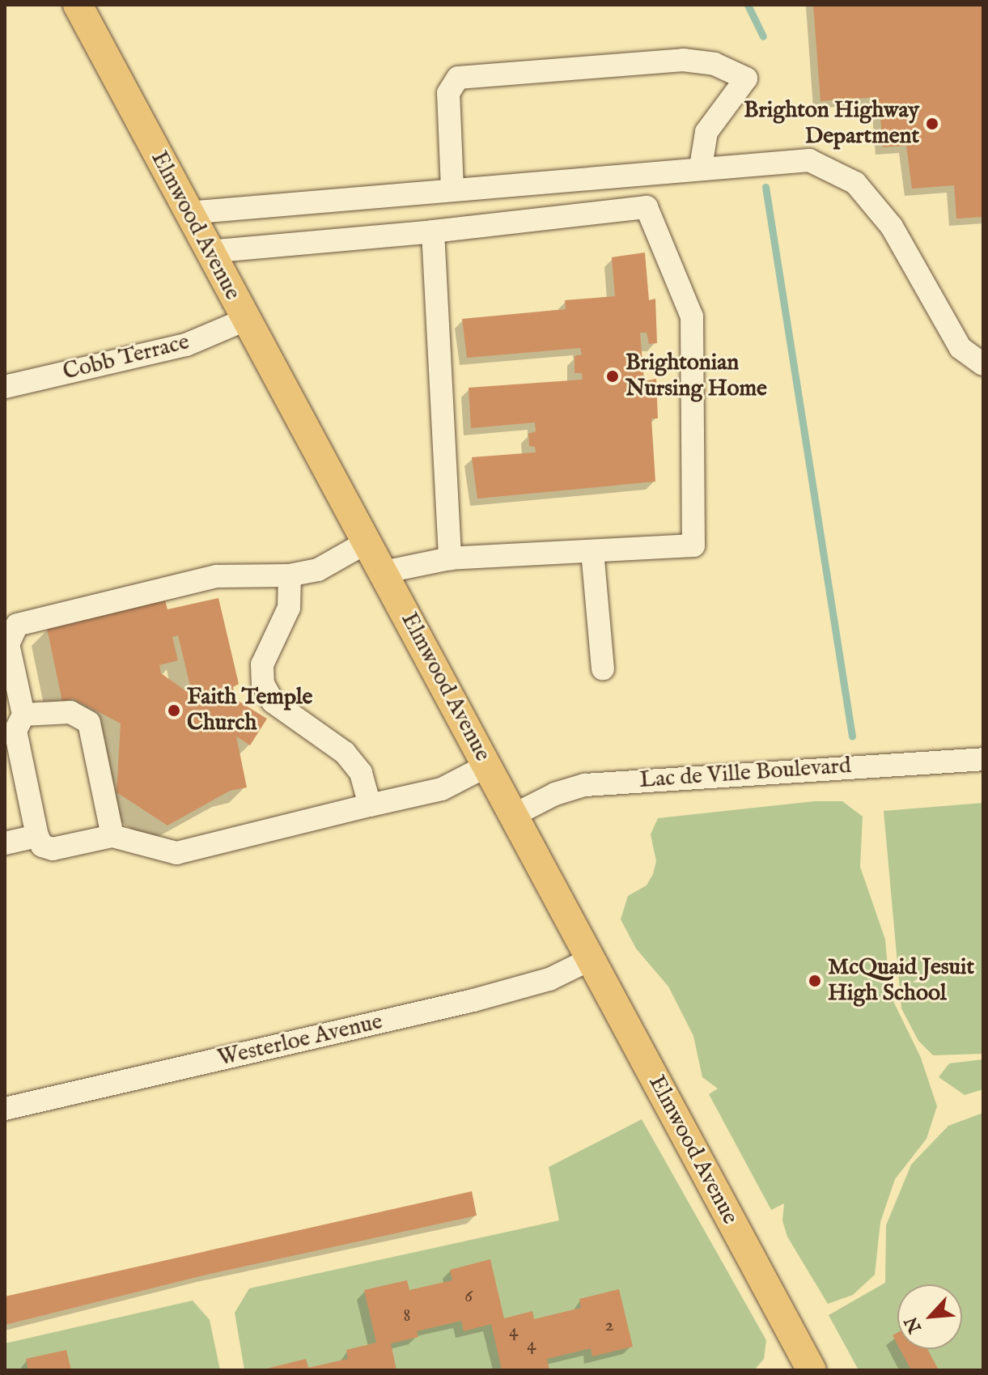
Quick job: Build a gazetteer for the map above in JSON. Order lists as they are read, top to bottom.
{
  "streets": {
    "main road": ["Elmwood Avenue"],
    "street": ["Cobb Terrace", "Lac de Ville Boulevard", "Westerloe Avenue"]
  },
  "crossings": [
    ["Elmwood Avenue", "Cobb Terrace"],
    ["Elmwood Avenue", "Lac de Ville Boulevard"],
    ["Elmwood Avenue", "Westerloe Avenue"]
  ],
  "places": [
    "Brighton Highway Department",
    "Brightonian Nursing Home",
    "Faith Temple Church",
    "McQuaid Jesuit High School"
  ],
  "house_numbers": [
    "6",
    "8",
    "2",
    "4",
    "4"
  ],
  "north": "bottom left"
}
